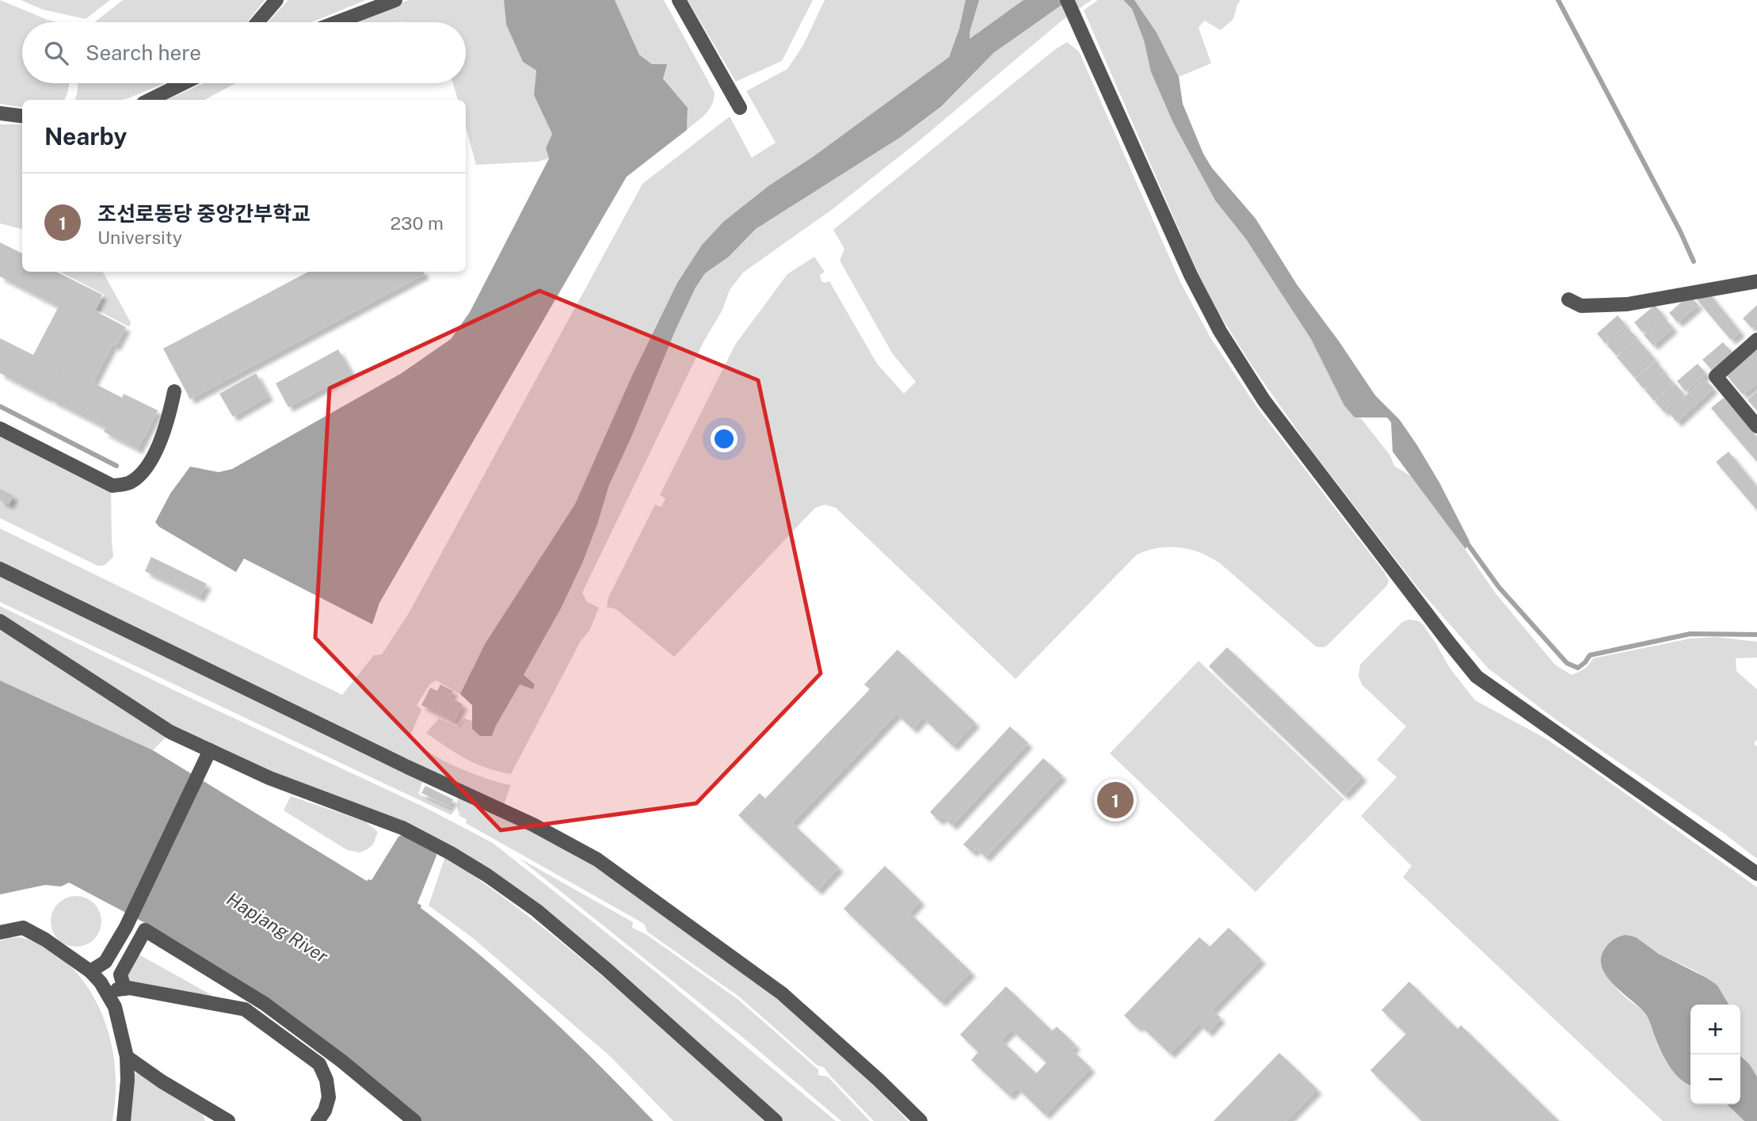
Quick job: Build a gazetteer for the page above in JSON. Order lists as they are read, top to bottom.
{
  "water": ["Hapjang River"],
  "page": {
    "search": "Search here",
    "heading": "Nearby",
    "list": [
      {
        "mark": "1",
        "name": "조선로동당 중앙간부학교",
        "note": "University",
        "value": "230 m"
      }
    ],
    "pins": "1",
    "map_buttons": ["+", "−"]
  }
}
